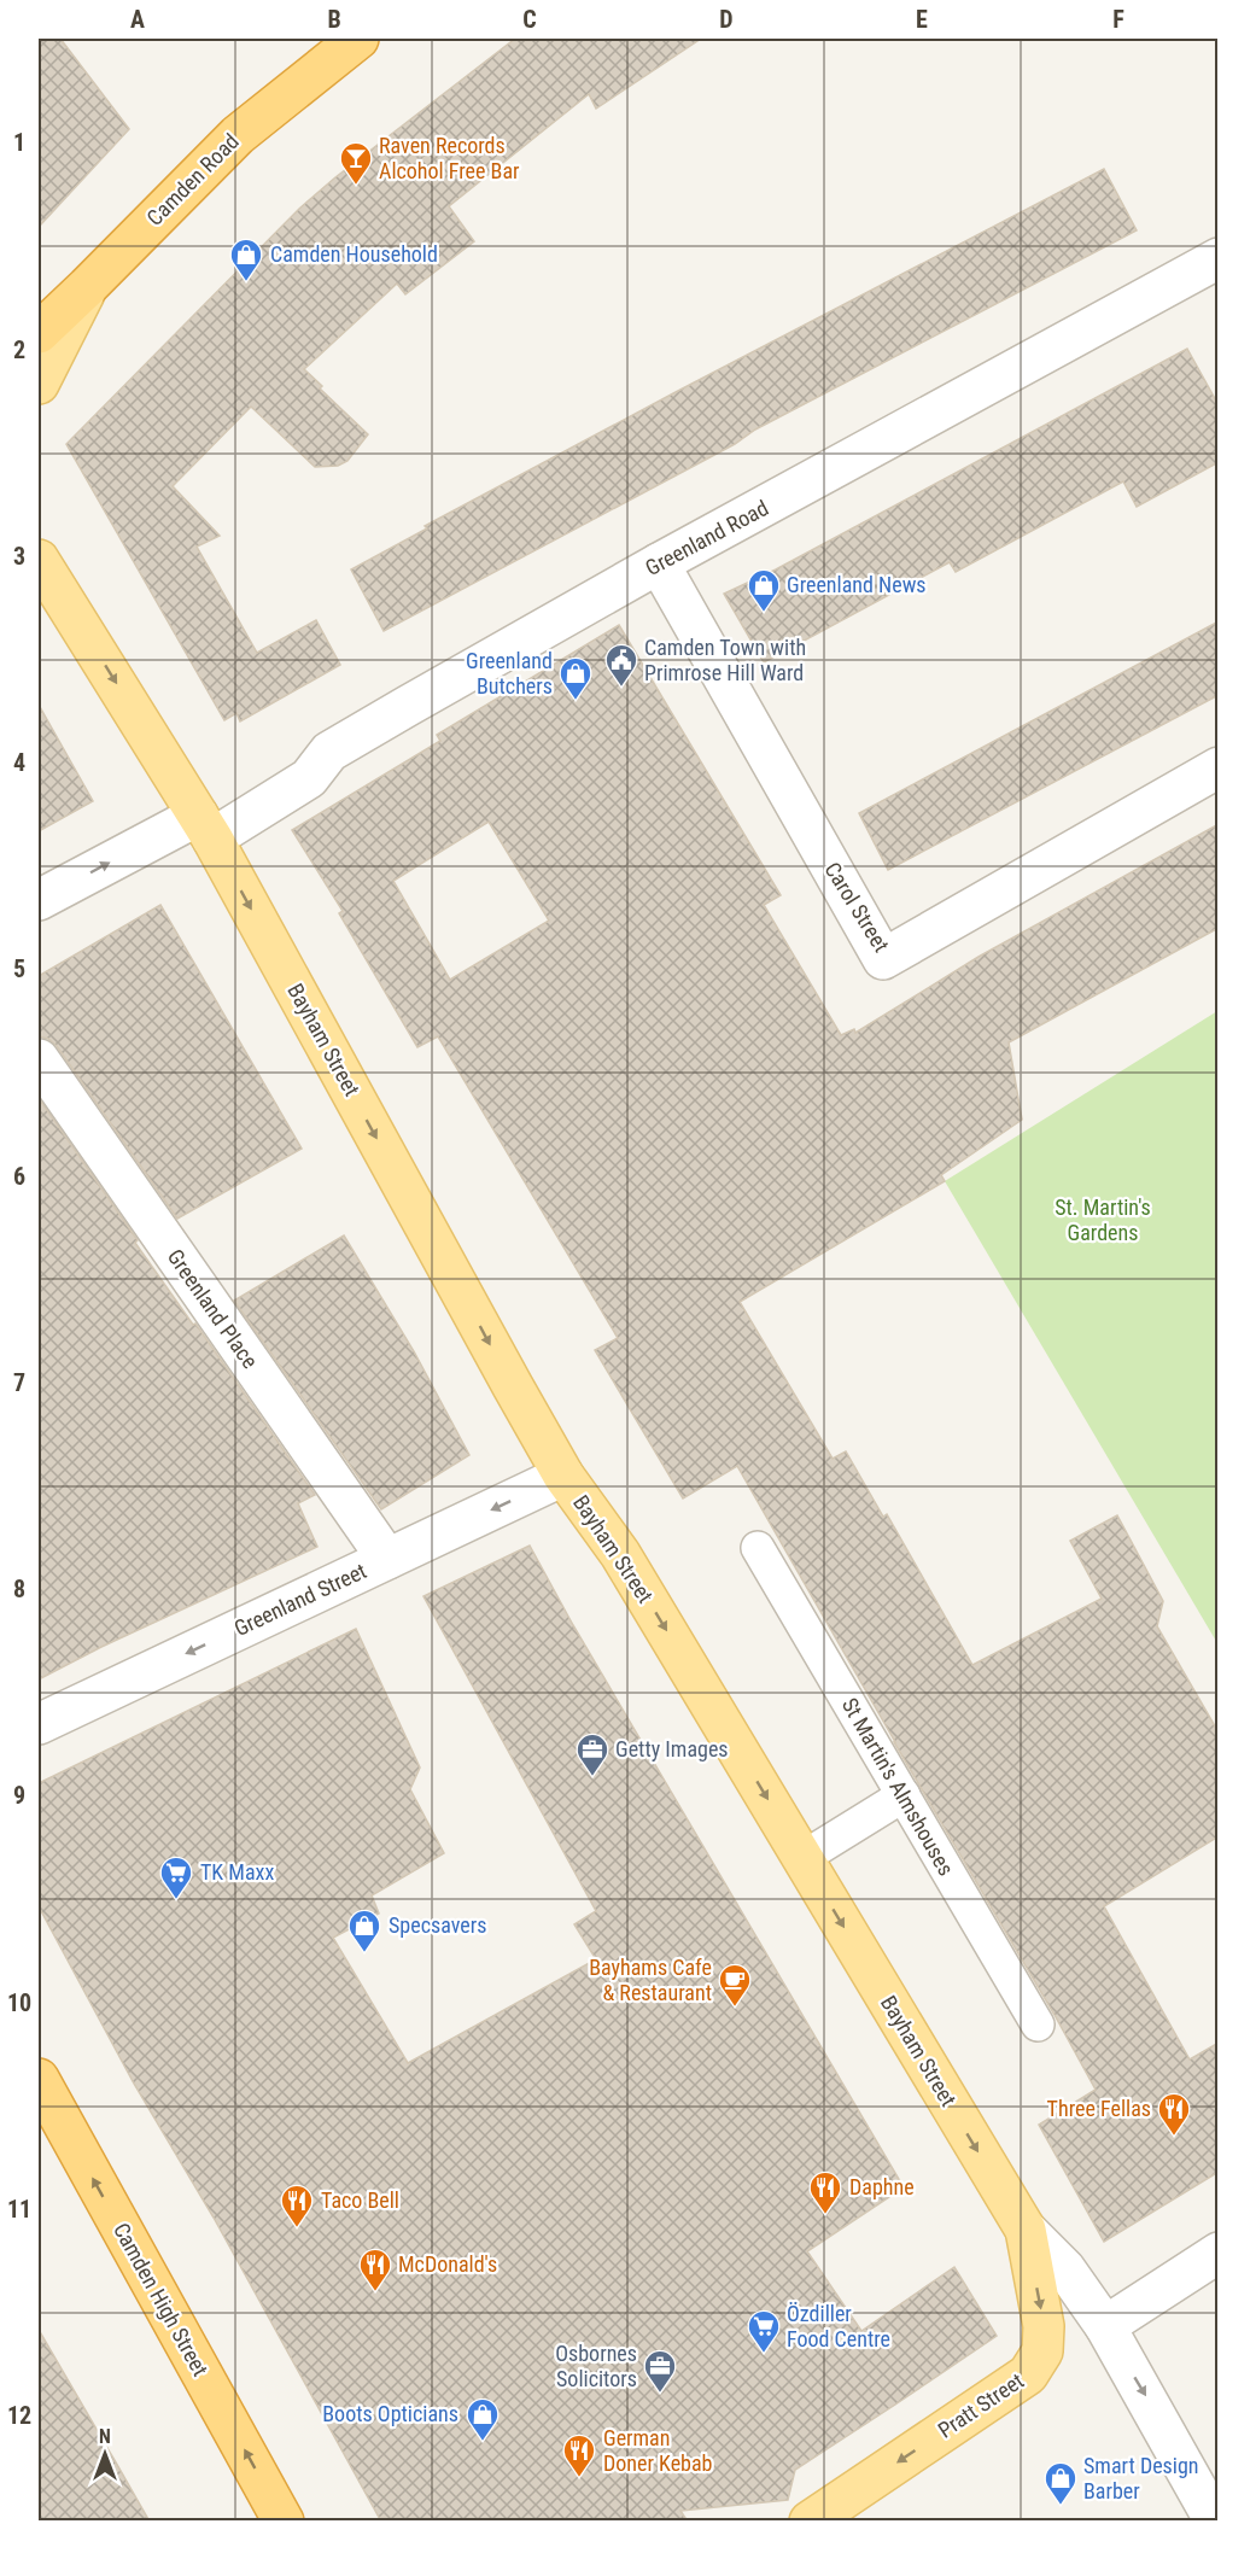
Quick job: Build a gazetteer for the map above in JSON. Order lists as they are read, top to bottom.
{
  "streets": {
    "highway": ["Camden Road", "Camden High Street"],
    "main road": ["Bayham Street", "Pratt Street"],
    "street": [
      "Greenland Road",
      "Carol Street",
      "Greenland Place",
      "Greenland Street"
    ],
    "lane": ["St Martin's Almshouses"]
  },
  "crossings": [
    ["Greenland Road", "Carol Street"],
    ["Greenland Road", "Bayham Street"],
    ["Bayham Street", "Greenland Street"],
    ["Bayham Street", "Pratt Street"],
    ["Greenland Place", "Greenland Street"]
  ],
  "one_way": [
    "Bayham Street",
    "Greenland Street",
    "Camden High Street",
    "Pratt Street"
  ],
  "parks": ["St. Martin's Gardens"],
  "places": {
    "bar": ["Raven Records Alcohol Free Bar"],
    "shop": [
      "Camden Household",
      "Greenland News",
      "Greenland Butchers",
      "Specsavers",
      "Boots Opticians",
      "Smart Design Barber"
    ],
    "public building": ["Camden Town with Primrose Hill Ward"],
    "office": ["Getty Images", "Osbornes Solicitors"],
    "supermarket": ["TK Maxx", "Özdiller Food Centre"],
    "cafe": ["Bayhams Cafe & Restaurant"],
    "restaurant": [
      "Three Fellas",
      "Daphne",
      "Taco Bell",
      "McDonald's",
      "German Doner Kebab"
    ]
  },
  "north": "top",
  "grid": {
    "columns": [
      "A",
      "B",
      "C",
      "D",
      "E",
      "F"
    ],
    "rows": [
      "1",
      "2",
      "3",
      "4",
      "5",
      "6",
      "7",
      "8",
      "9",
      "10",
      "11",
      "12"
    ]
  }
}
